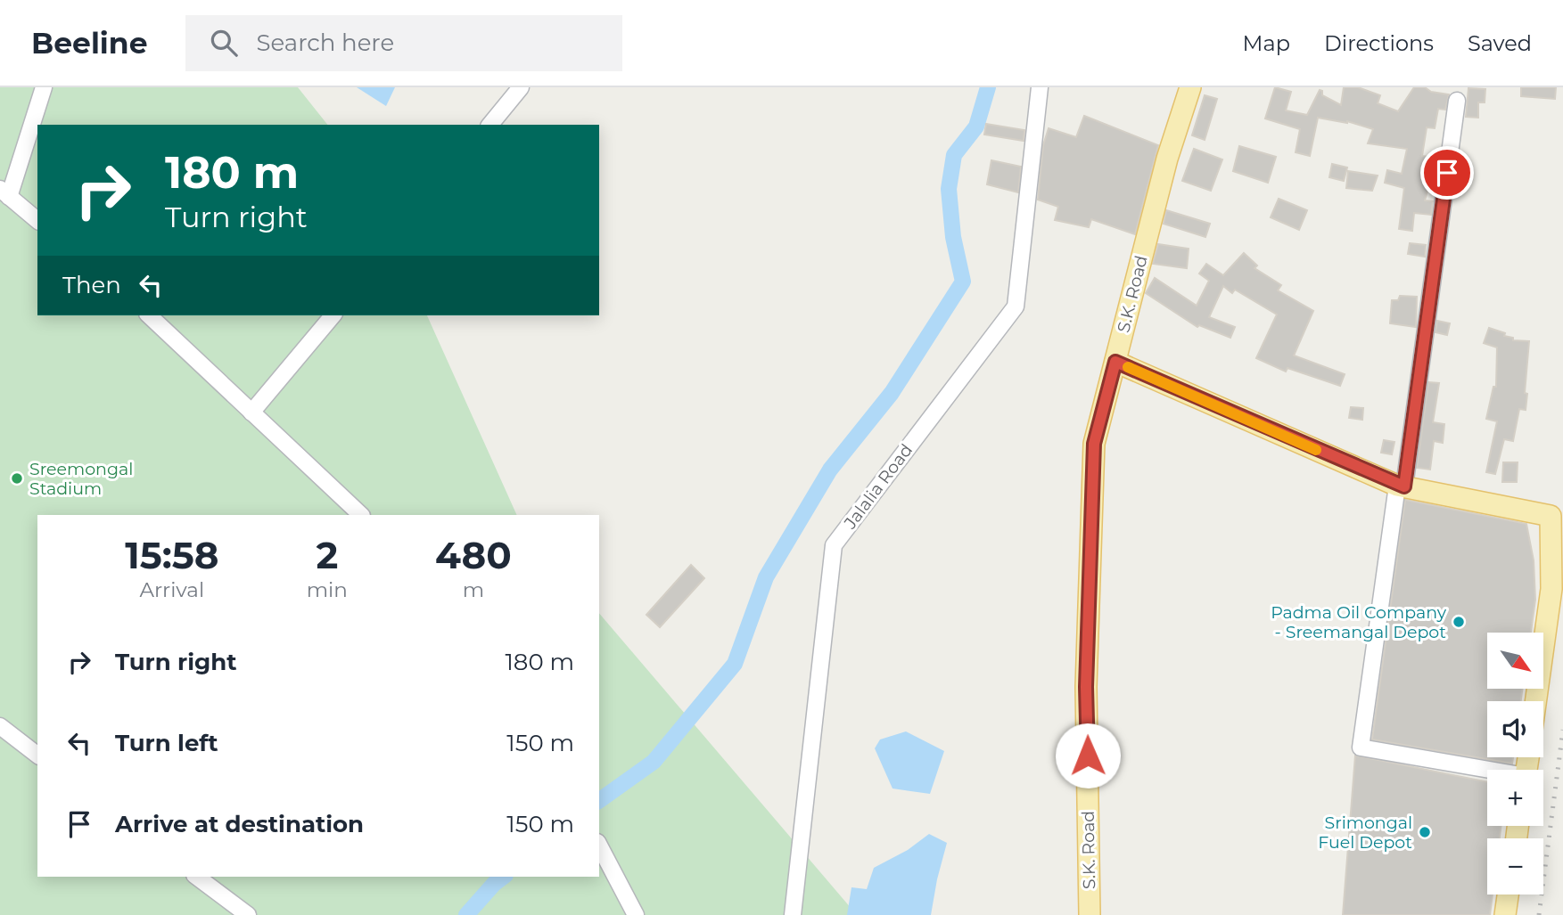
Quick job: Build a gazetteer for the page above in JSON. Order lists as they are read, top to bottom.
{
  "streets": {
    "main road": ["S.K. Road"],
    "street": ["Jalalia Road"]
  },
  "places": ["Sreemongal Stadium", "Padma Oil Company - Sreemangal Depot", "Srimongal Fuel Depot"],
  "north": "bottom right",
  "page": {
    "header": "Beeline",
    "search": "Search here",
    "nav": ["Map", "Directions", "Saved"],
    "turn": ["180 m", "Turn right"],
    "then": "Then",
    "eta": [
      "15:58",
      "Arrival",
      "2",
      "min",
      "480",
      "m"
    ],
    "list": [
      {
        "name": "Turn right",
        "value": "180 m"
      },
      {
        "name": "Turn left",
        "value": "150 m"
      },
      {
        "name": "Arrive at destination",
        "value": "150 m"
      }
    ],
    "map_buttons": ["+", "−"]
  }
}
